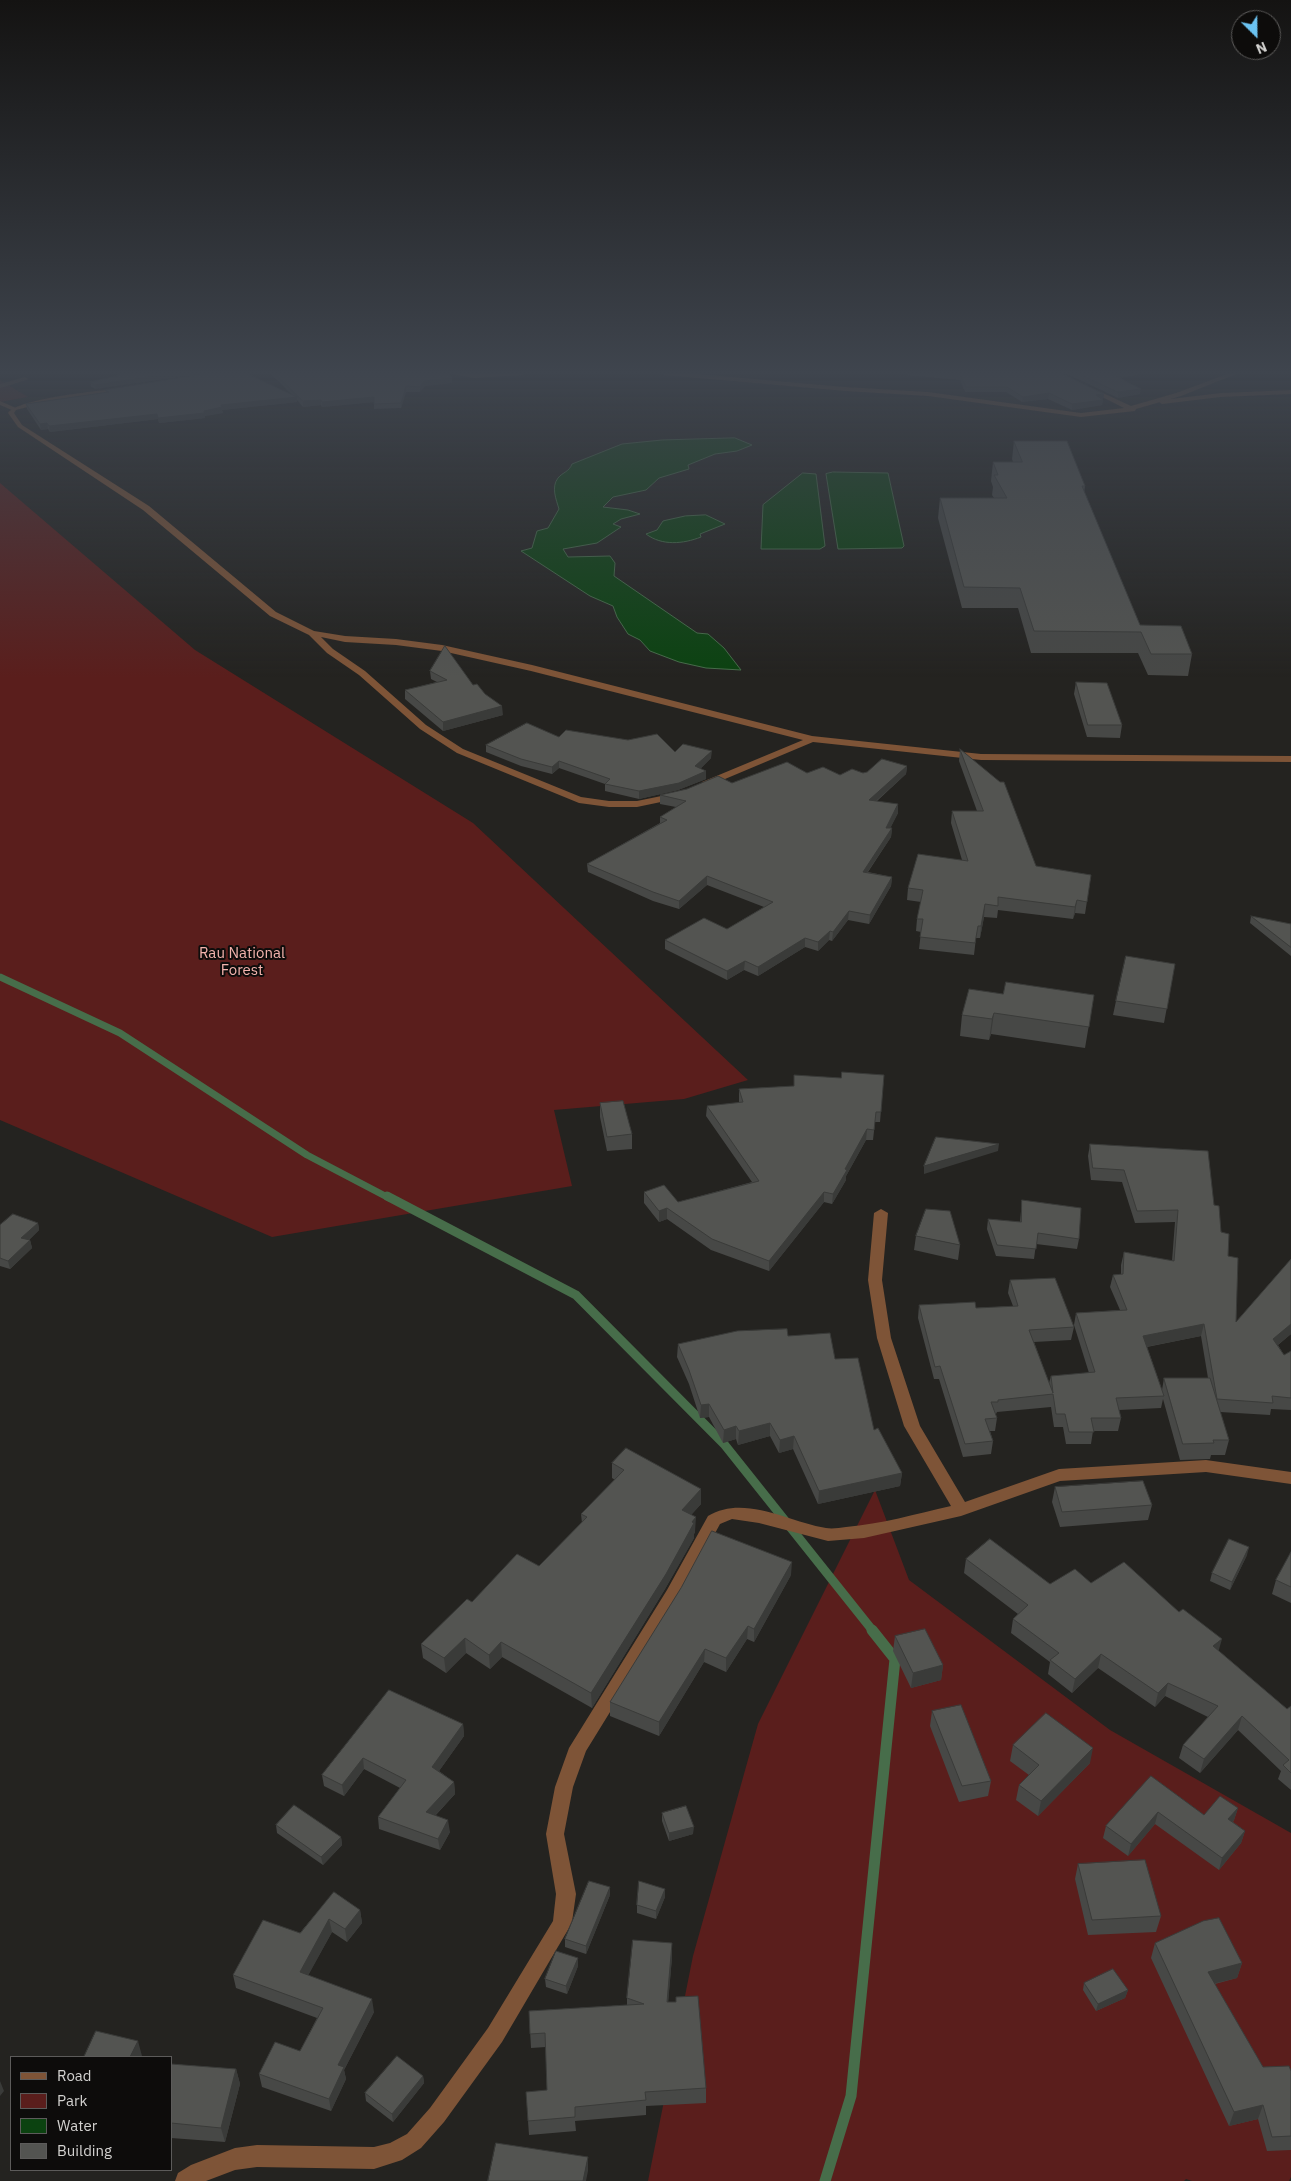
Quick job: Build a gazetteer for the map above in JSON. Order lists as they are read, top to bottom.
{
  "parks": ["Rau National Forest"],
  "legend": [
    "Road",
    "Park",
    "Water",
    "Building"
  ],
  "north": "bottom right"
}
